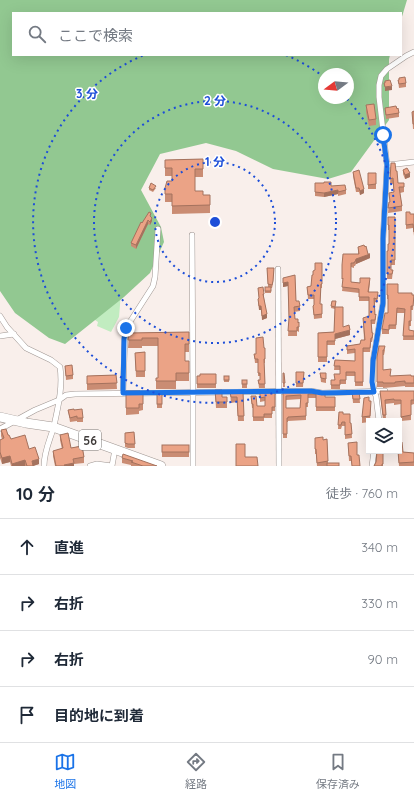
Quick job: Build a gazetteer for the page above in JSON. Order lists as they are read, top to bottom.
{
  "streets": {
    "highway": ["56"]
  },
  "north": "left",
  "page": {
    "search": "ここで検索",
    "heading": ["10 分", "徒歩 · 760 m"],
    "list": [
      ["直進", "340 m"],
      ["右折", "330 m"],
      ["右折", "90 m"],
      "目的地に到着"
    ],
    "nav": ["地図", "経路", "保存済み"]
  },
  "rings": ["3 分", "2 分", "1 分"]
}
